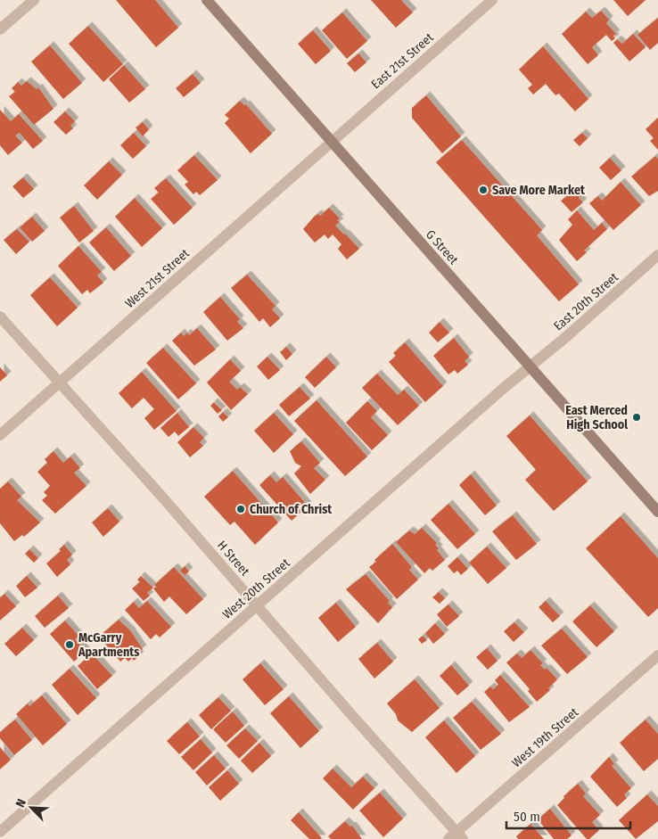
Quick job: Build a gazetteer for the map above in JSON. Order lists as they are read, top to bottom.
{
  "streets": {
    "main road": ["G Street"],
    "street": [
      "East 21st Street",
      "West 21st Street",
      "East 20th Street",
      "H Street",
      "West 20th Street",
      "West 19th Street"
    ]
  },
  "crossings": [
    ["East 21st Street", "G Street"],
    ["East 21st Street", "West 21st Street"],
    ["G Street", "West 21st Street"],
    ["G Street", "East 20th Street"],
    ["G Street", "West 20th Street"],
    ["West 21st Street", "H Street"],
    ["East 20th Street", "West 20th Street"],
    ["H Street", "West 20th Street"],
    ["H Street", "West 19th Street"]
  ],
  "places": [
    "Save More Market",
    "East Merced High School",
    "Church of Christ",
    "McGarry Apartments"
  ],
  "scale_bar": "50 m",
  "north": "top left"
}
